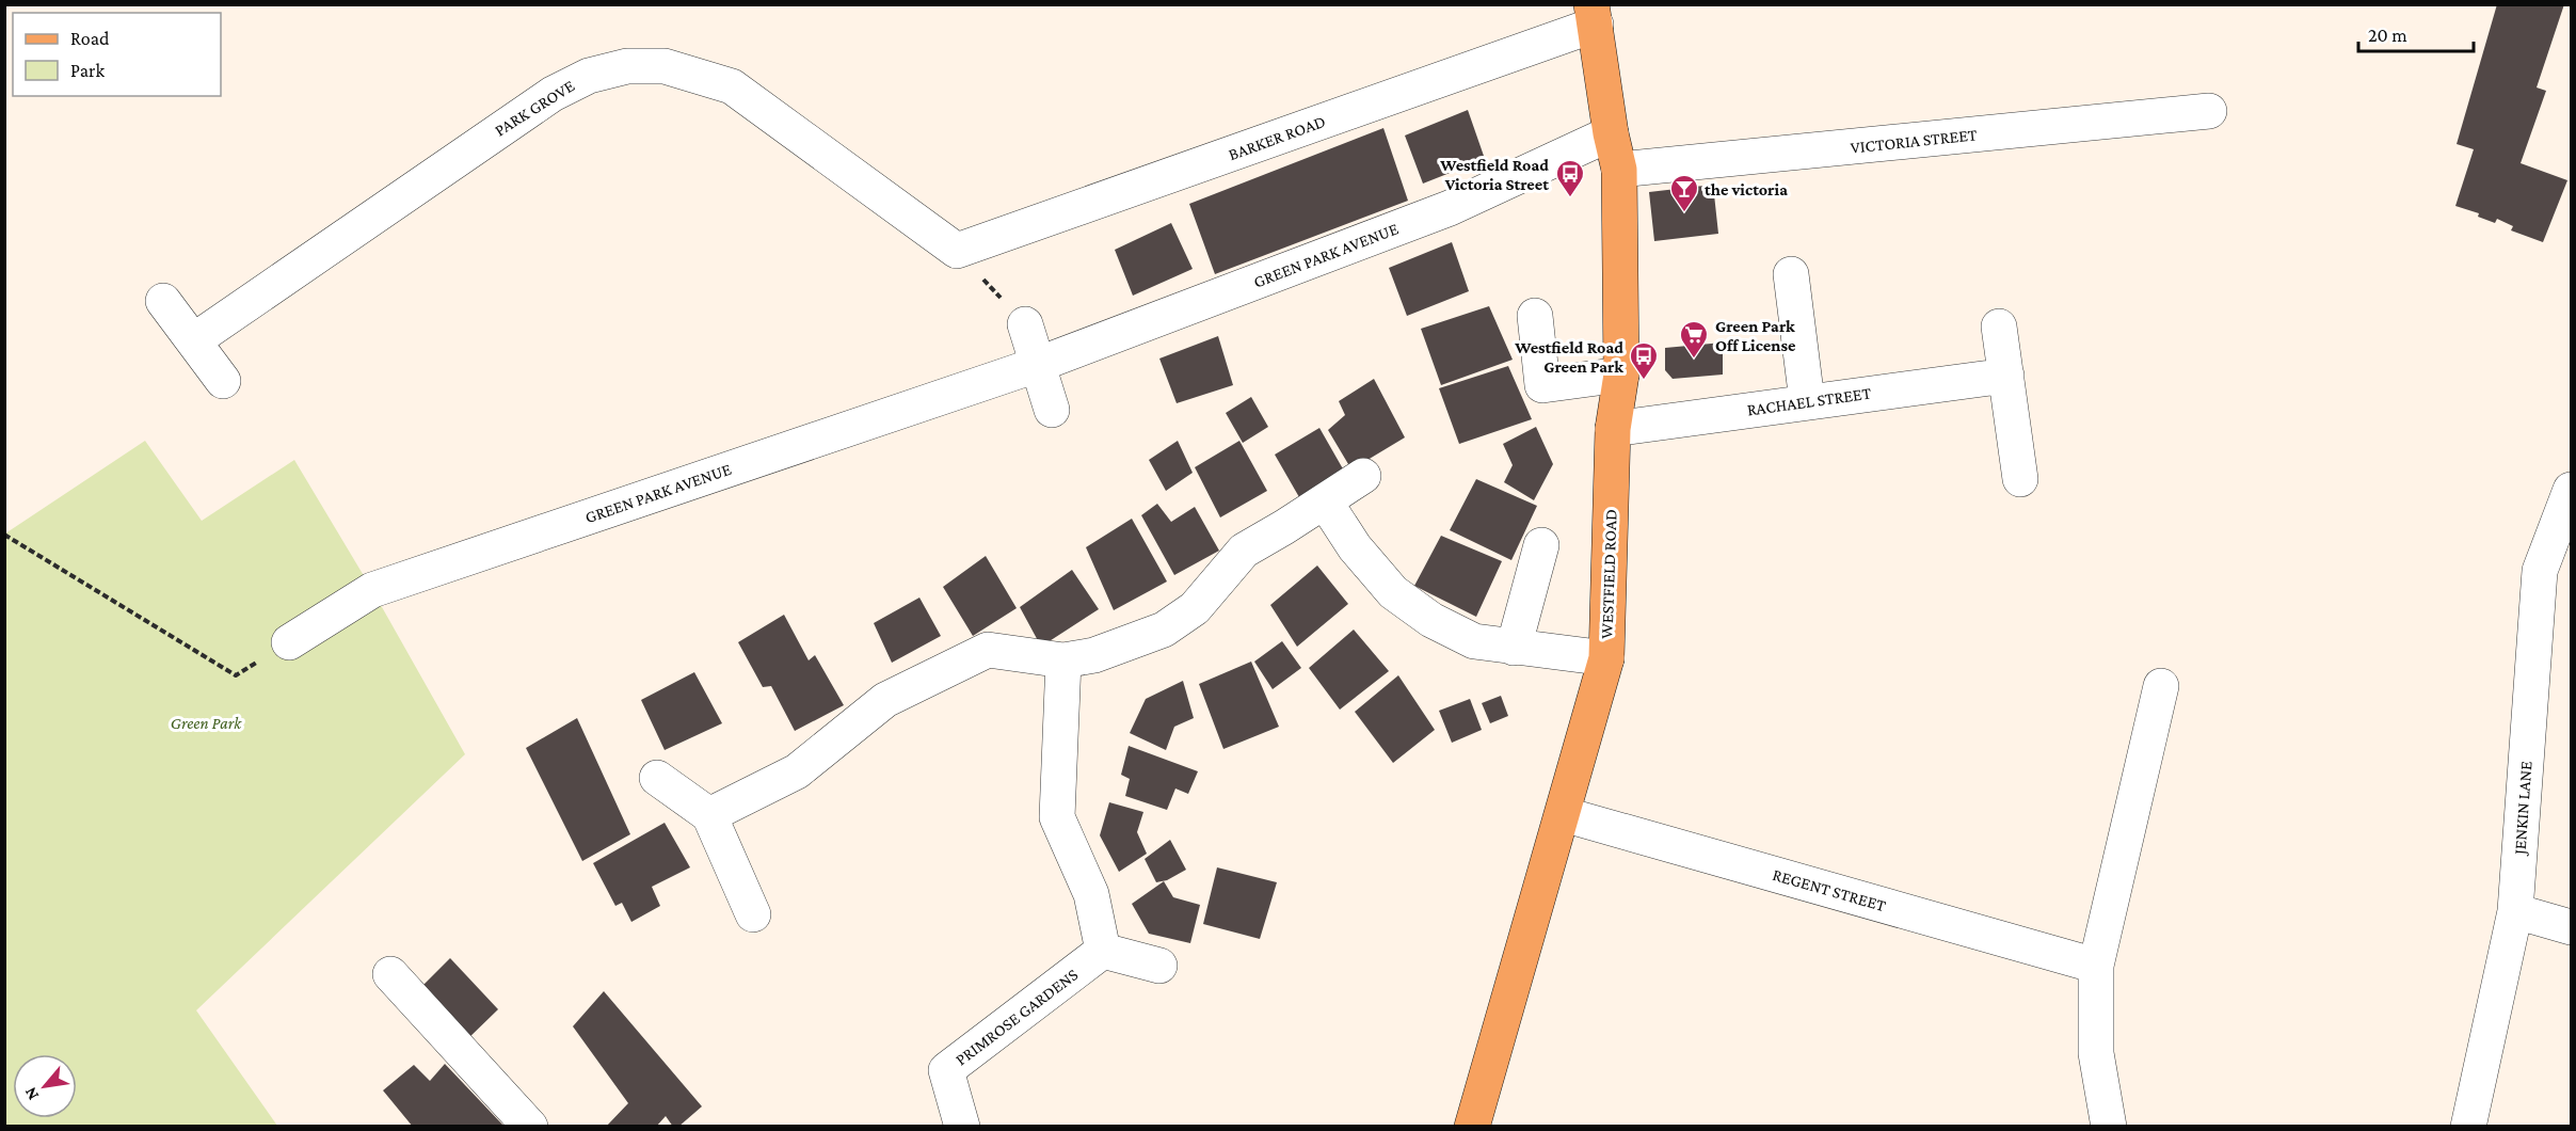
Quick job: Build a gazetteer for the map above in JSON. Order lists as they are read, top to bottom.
{
  "streets": {
    "main road": ["WESTFIELD ROAD"],
    "street": [
      "PARK GROVE",
      "BARKER ROAD",
      "VICTORIA STREET",
      "GREEN PARK AVENUE",
      "RACHAEL STREET",
      "JENKIN LANE",
      "REGENT STREET",
      "PRIMROSE GARDENS"
    ]
  },
  "crossings": [
    ["PARK GROVE", "BARKER ROAD"],
    ["BARKER ROAD", "WESTFIELD ROAD"],
    ["VICTORIA STREET", "WESTFIELD ROAD"],
    ["GREEN PARK AVENUE", "WESTFIELD ROAD"],
    ["RACHAEL STREET", "WESTFIELD ROAD"],
    ["WESTFIELD ROAD", "REGENT STREET"]
  ],
  "parks": ["Green Park"],
  "places": {
    "bus stop": ["Westfield Road Victoria Street", "Westfield Road Green Park"],
    "bar": ["the victoria"],
    "supermarket": ["Green Park Off License"]
  },
  "legend": ["Road", "Park"],
  "scale_bar": "20 m",
  "north": "bottom left"
}
